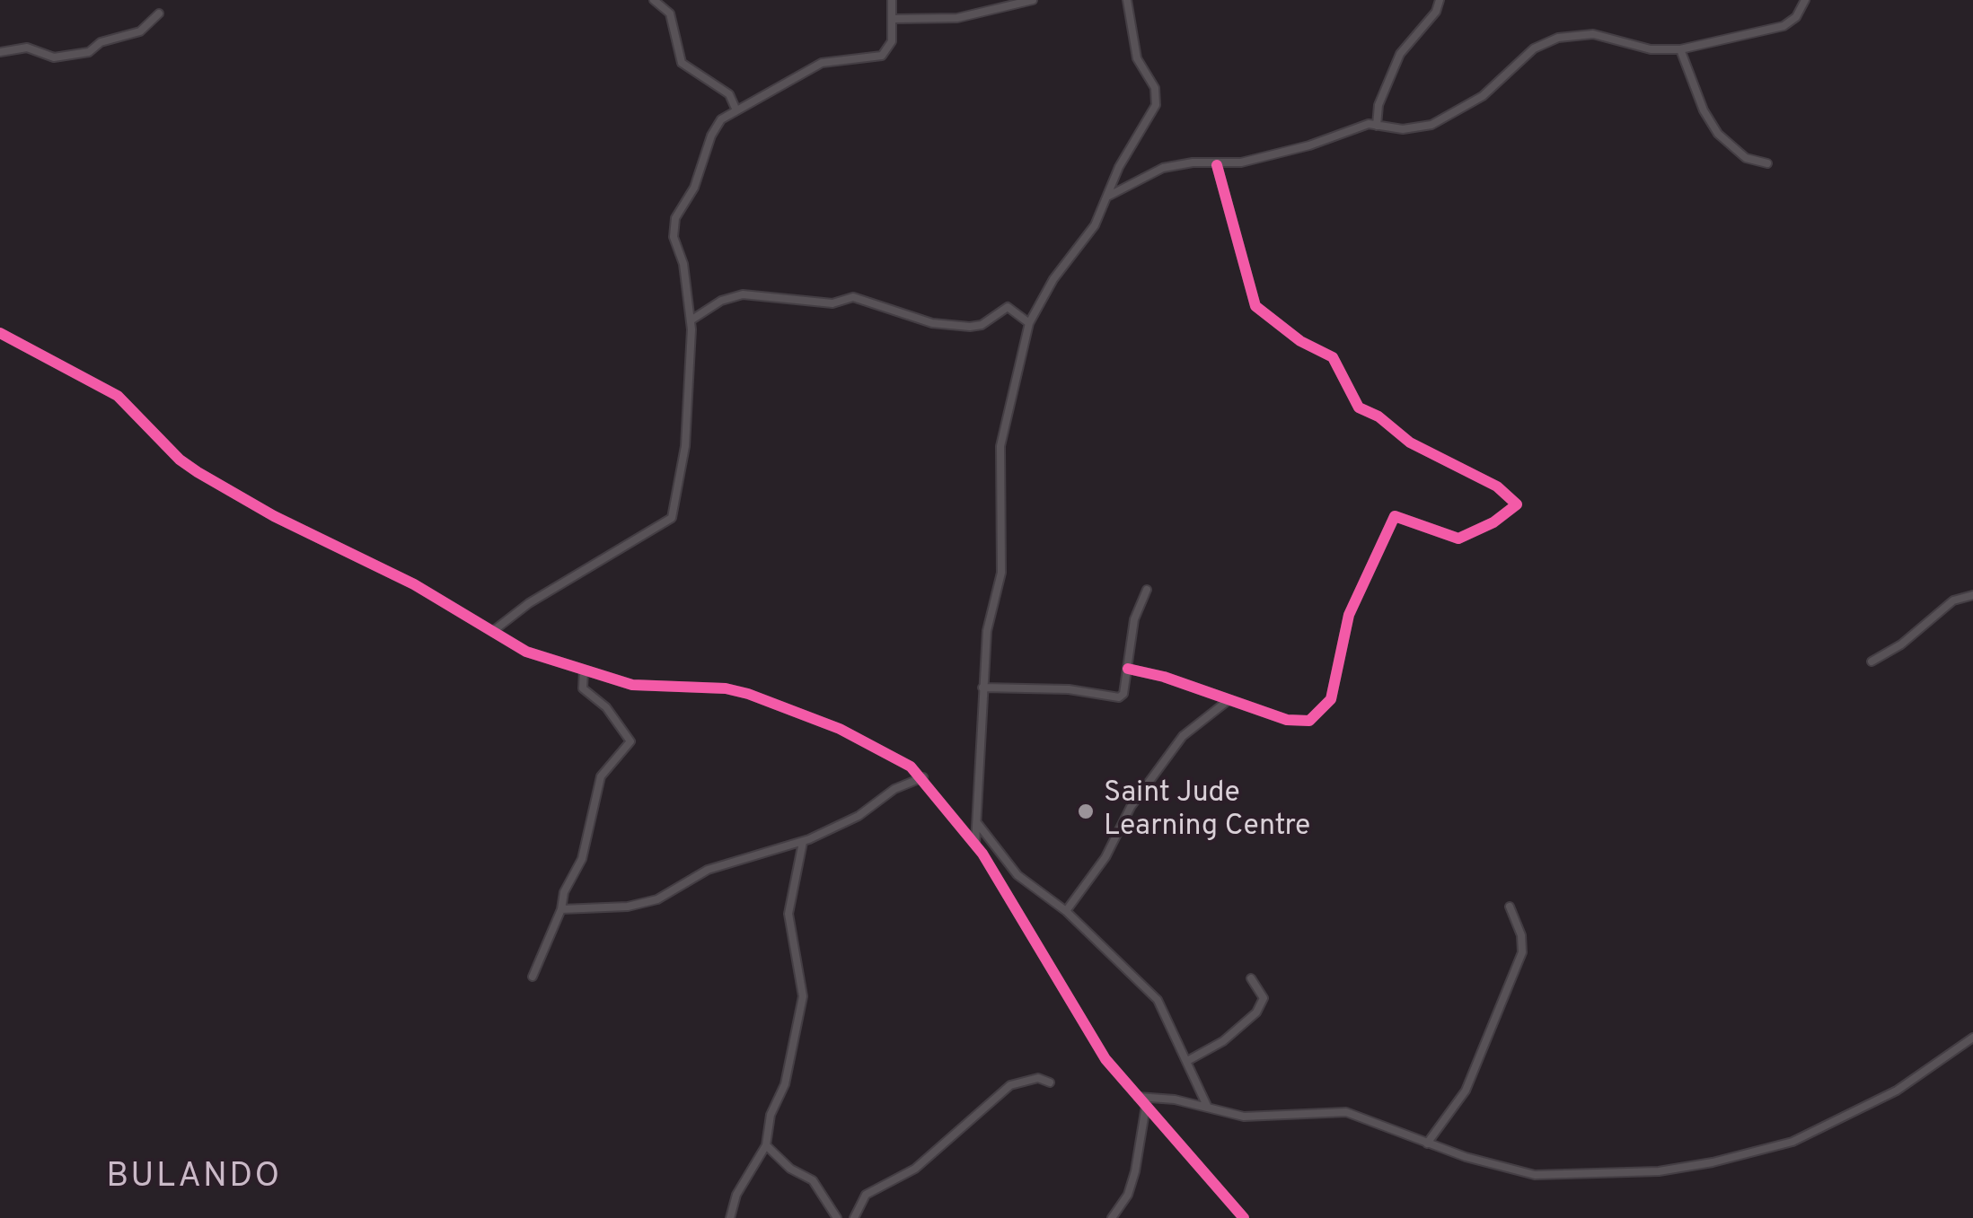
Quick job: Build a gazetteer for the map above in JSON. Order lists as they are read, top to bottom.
{
  "districts": ["BULANDO"],
  "places": ["Saint Jude Learning Centre"]
}
